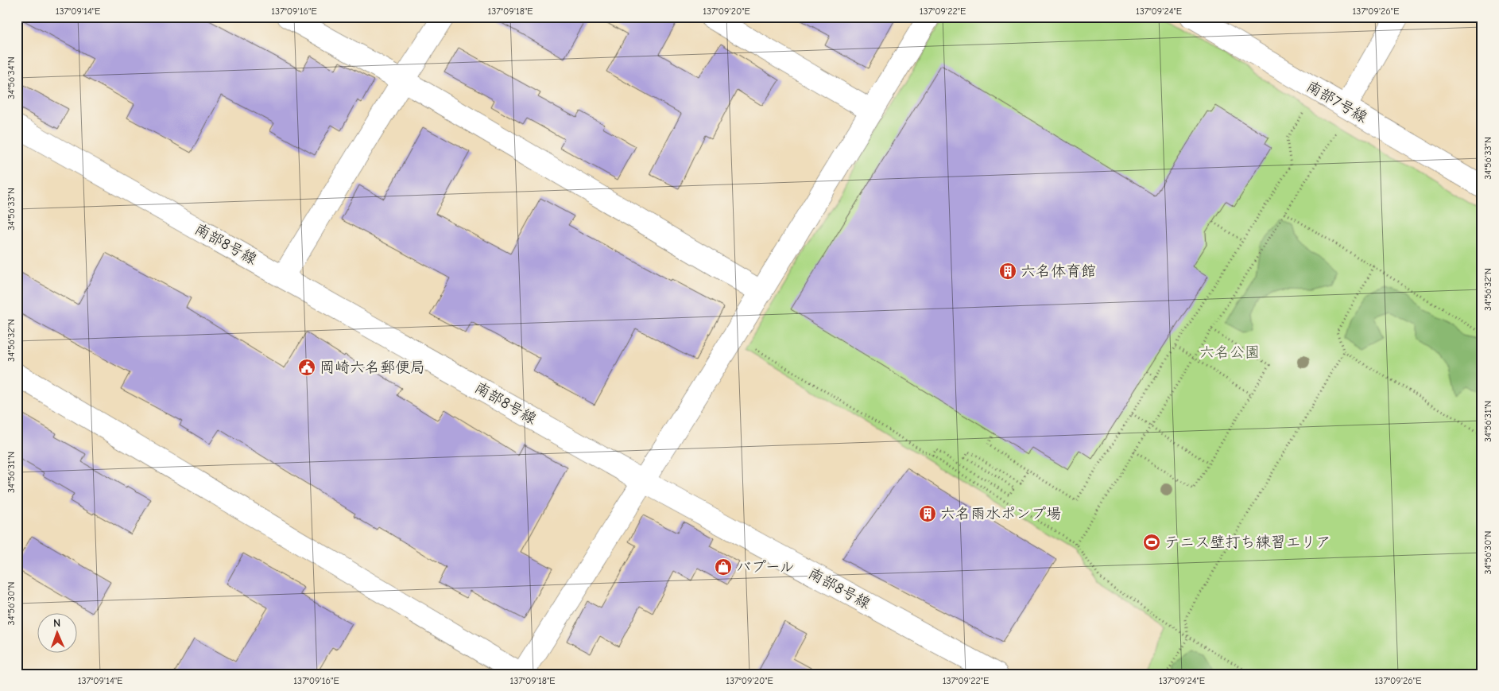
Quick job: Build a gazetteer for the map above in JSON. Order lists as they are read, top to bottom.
{
  "streets": {
    "street": ["南部7号線", "南部8号線"]
  },
  "parks": ["六名公園"],
  "places": {
    "building": ["六名体育館", "六名雨水ポンプ場"],
    "public building": ["岡崎六名郵便局"],
    "sports": ["テニス壁打ち練習エリア"],
    "shop": ["バプール"]
  },
  "north": "top",
  "coordinates": [
    "137°09'14\"E",
    "137°09'16\"E",
    "137°09'18\"E",
    "137°09'20\"E",
    "137°09'22\"E",
    "137°09'24\"E",
    "137°09'26\"E",
    "34°56'34\"N",
    "34°56'33\"N",
    "34°56'32\"N",
    "34°56'31\"N",
    "34°56'30\"N"
  ]
}
